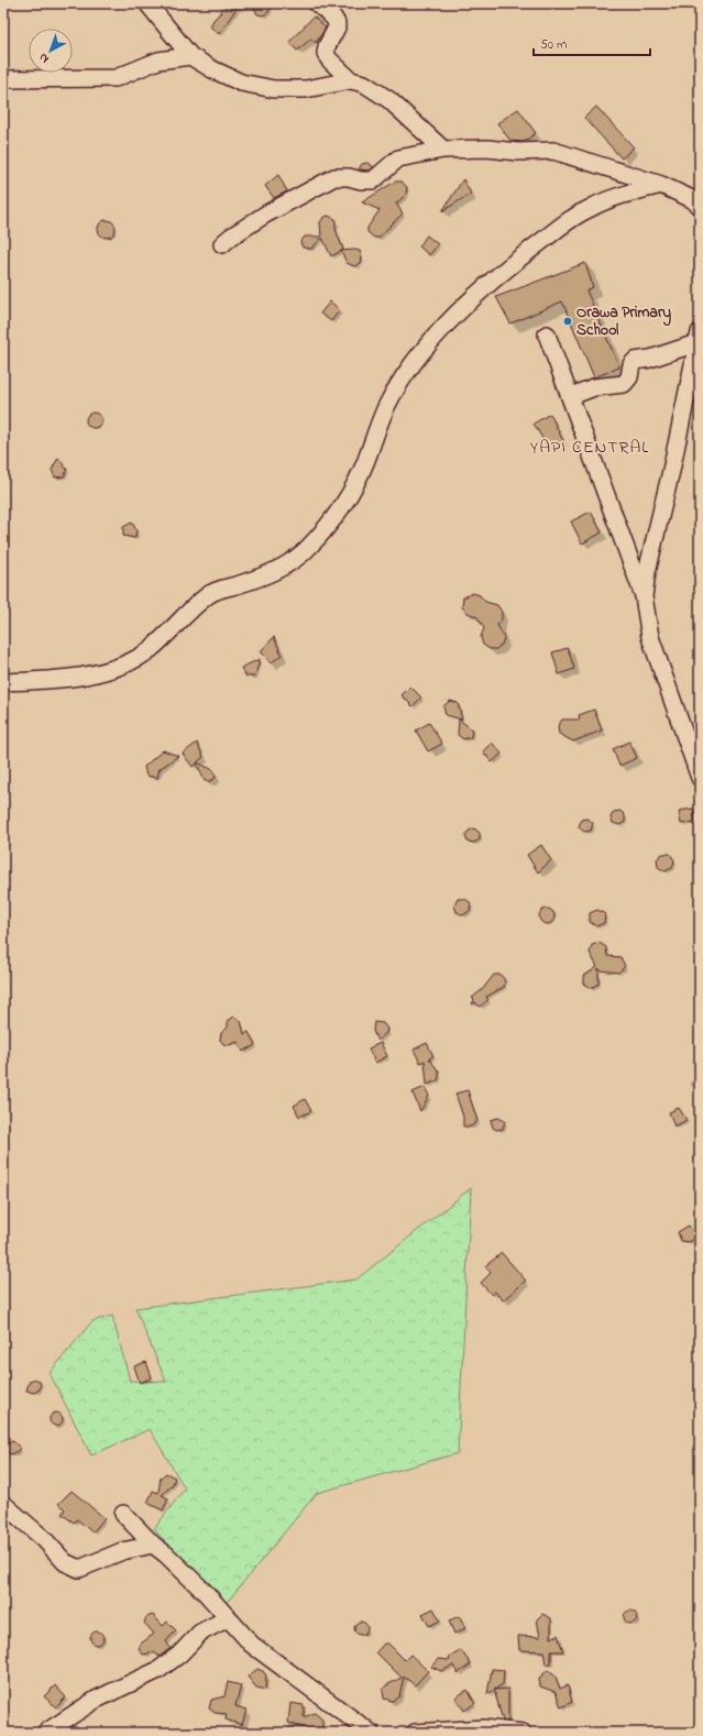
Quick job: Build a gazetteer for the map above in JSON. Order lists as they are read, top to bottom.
{
  "districts": ["YAPI CENTRAL"],
  "places": ["Orawa Primary School"],
  "scale_bar": "50 m",
  "north": "bottom left"
}
